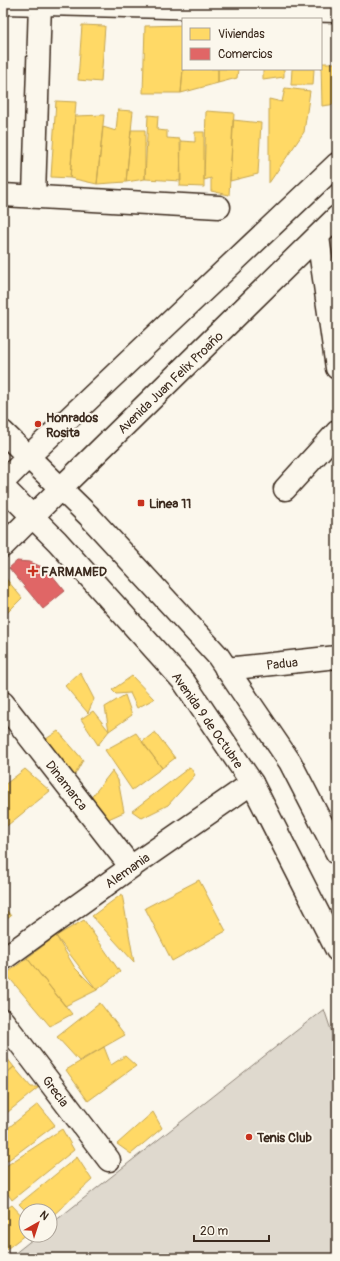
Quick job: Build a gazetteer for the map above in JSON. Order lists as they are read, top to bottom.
{
  "streets": {
    "street": [
      "Avenida Juan Felix Proaño",
      "Padua",
      "Avenida 9 de Octubre",
      "Dinamarca",
      "Alemania",
      "Grecia"
    ]
  },
  "crossings": [
    ["Avenida Juan Felix Proaño", "Avenida 9 de Octubre"],
    ["Avenida 9 de Octubre", "Alemania"],
    ["Dinamarca", "Alemania"]
  ],
  "places": {
    "other": ["Honrados Rosita", "Tenis Club"],
    "transit": ["Linea 11"],
    "health": ["FARMAMED"]
  },
  "legend": ["Viviendas", "Comercios"],
  "scale_bar": "20 m",
  "north": "top right"
}
